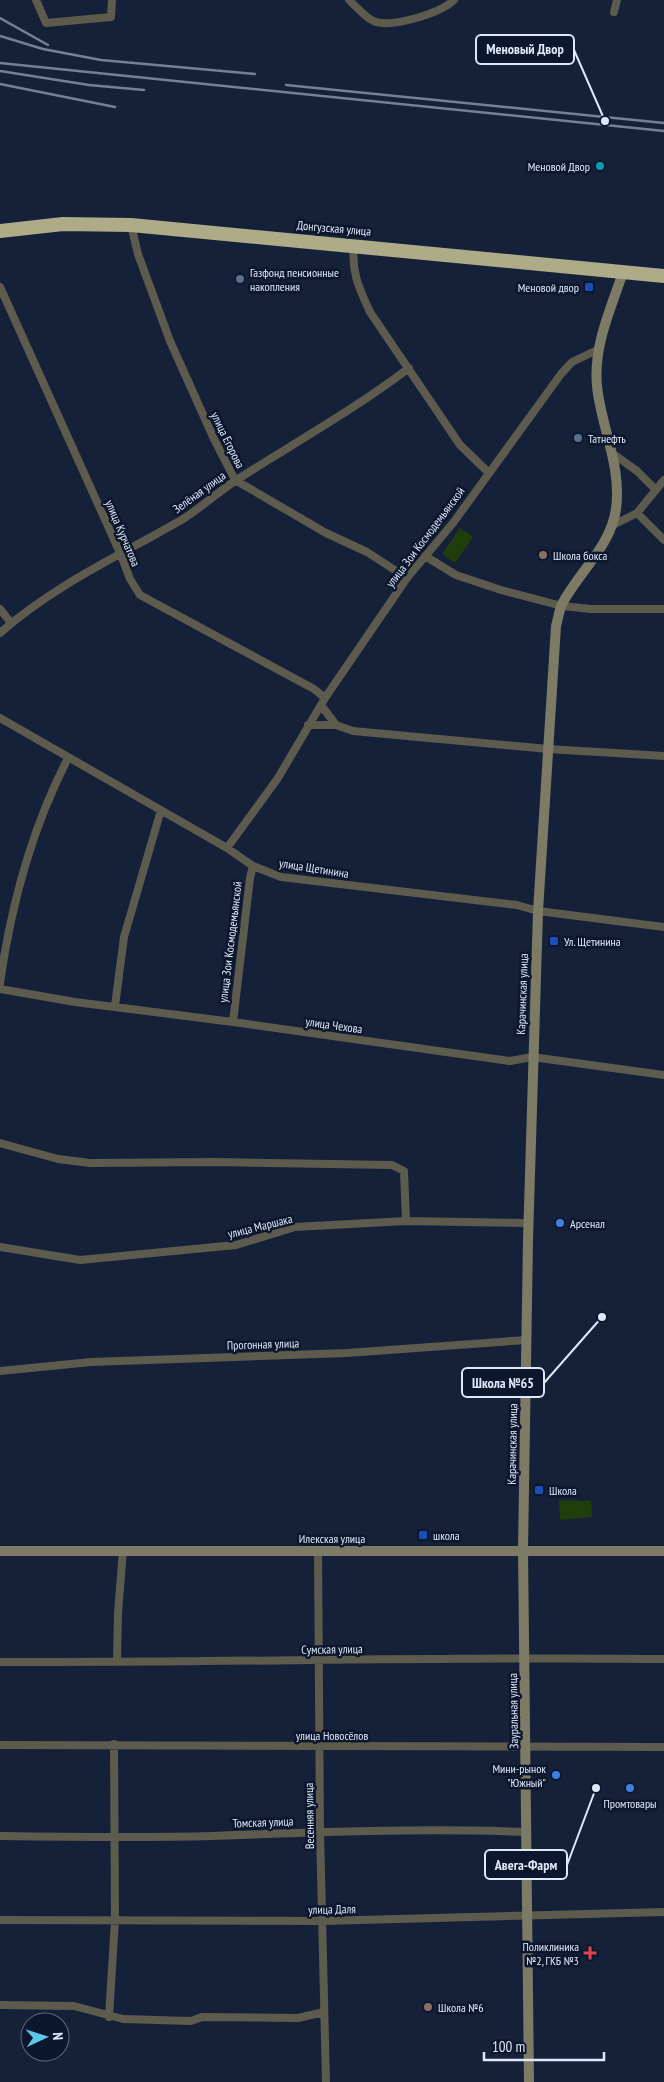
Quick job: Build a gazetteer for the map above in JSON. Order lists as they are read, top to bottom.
{
  "streets": {
    "highway": ["Донгузская улица"],
    "street": [
      "улица Егорова",
      "Зелёная улица",
      "улица Курчатова",
      "улица Зои Космодемьянской",
      "улица Щетинина",
      "Карачинская улица",
      "улица Чехова",
      "улица Маршака",
      "Прогонная улица",
      "Илекская улица",
      "Сумская улица",
      "Зауральная улица",
      "улица Новосёлов",
      "Весенняя улица",
      "Томская улица",
      "улица Даля"
    ]
  },
  "crossings": [
    ["Донгузская улица", "улица Егорова"],
    ["улица Егорова", "Зелёная улица"],
    ["улица Егорова", "улица Зои Космодемьянской"],
    ["Зелёная улица", "улица Курчатова"],
    ["улица Курчатова", "улица Зои Космодемьянской"],
    ["улица Зои Космодемьянской", "улица Щетинина"],
    ["улица Зои Космодемьянской", "улица Чехова"],
    ["улица Щетинина", "Карачинская улица"],
    ["Карачинская улица", "улица Чехова"],
    ["Карачинская улица", "улица Маршака"],
    ["Карачинская улица", "Прогонная улица"],
    ["Карачинская улица", "Илекская улица"],
    ["Карачинская улица", "Зауральная улица"],
    ["Илекская улица", "Зауральная улица"],
    ["Илекская улица", "Весенняя улица"],
    ["Сумская улица", "Зауральная улица"],
    ["Сумская улица", "Весенняя улица"],
    ["Зауральная улица", "улица Новосёлов"],
    ["Зауральная улица", "Томская улица"],
    ["Зауральная улица", "улица Даля"],
    ["улица Новосёлов", "Весенняя улица"],
    ["Весенняя улица", "Томская улица"],
    ["Весенняя улица", "улица Даля"]
  ],
  "places": {
    "other": [
      "Меновый Двор",
      "Меновой Двор",
      "Газфонд пенсионные накопления",
      "Татнефть",
      "Школа бокса",
      "Арсенал",
      "Школа №65",
      "Мини-рынок \"Южный\"",
      "Авега-Фарм",
      "Промтовары",
      "Школа №6"
    ],
    "transit": [
      "Меновой двор",
      "Ул. Щетинина",
      "Школа",
      "школа"
    ],
    "health": ["Поликлиника №2, ГКБ №3"]
  },
  "scale_bar": "100 m",
  "north": "right"
}
